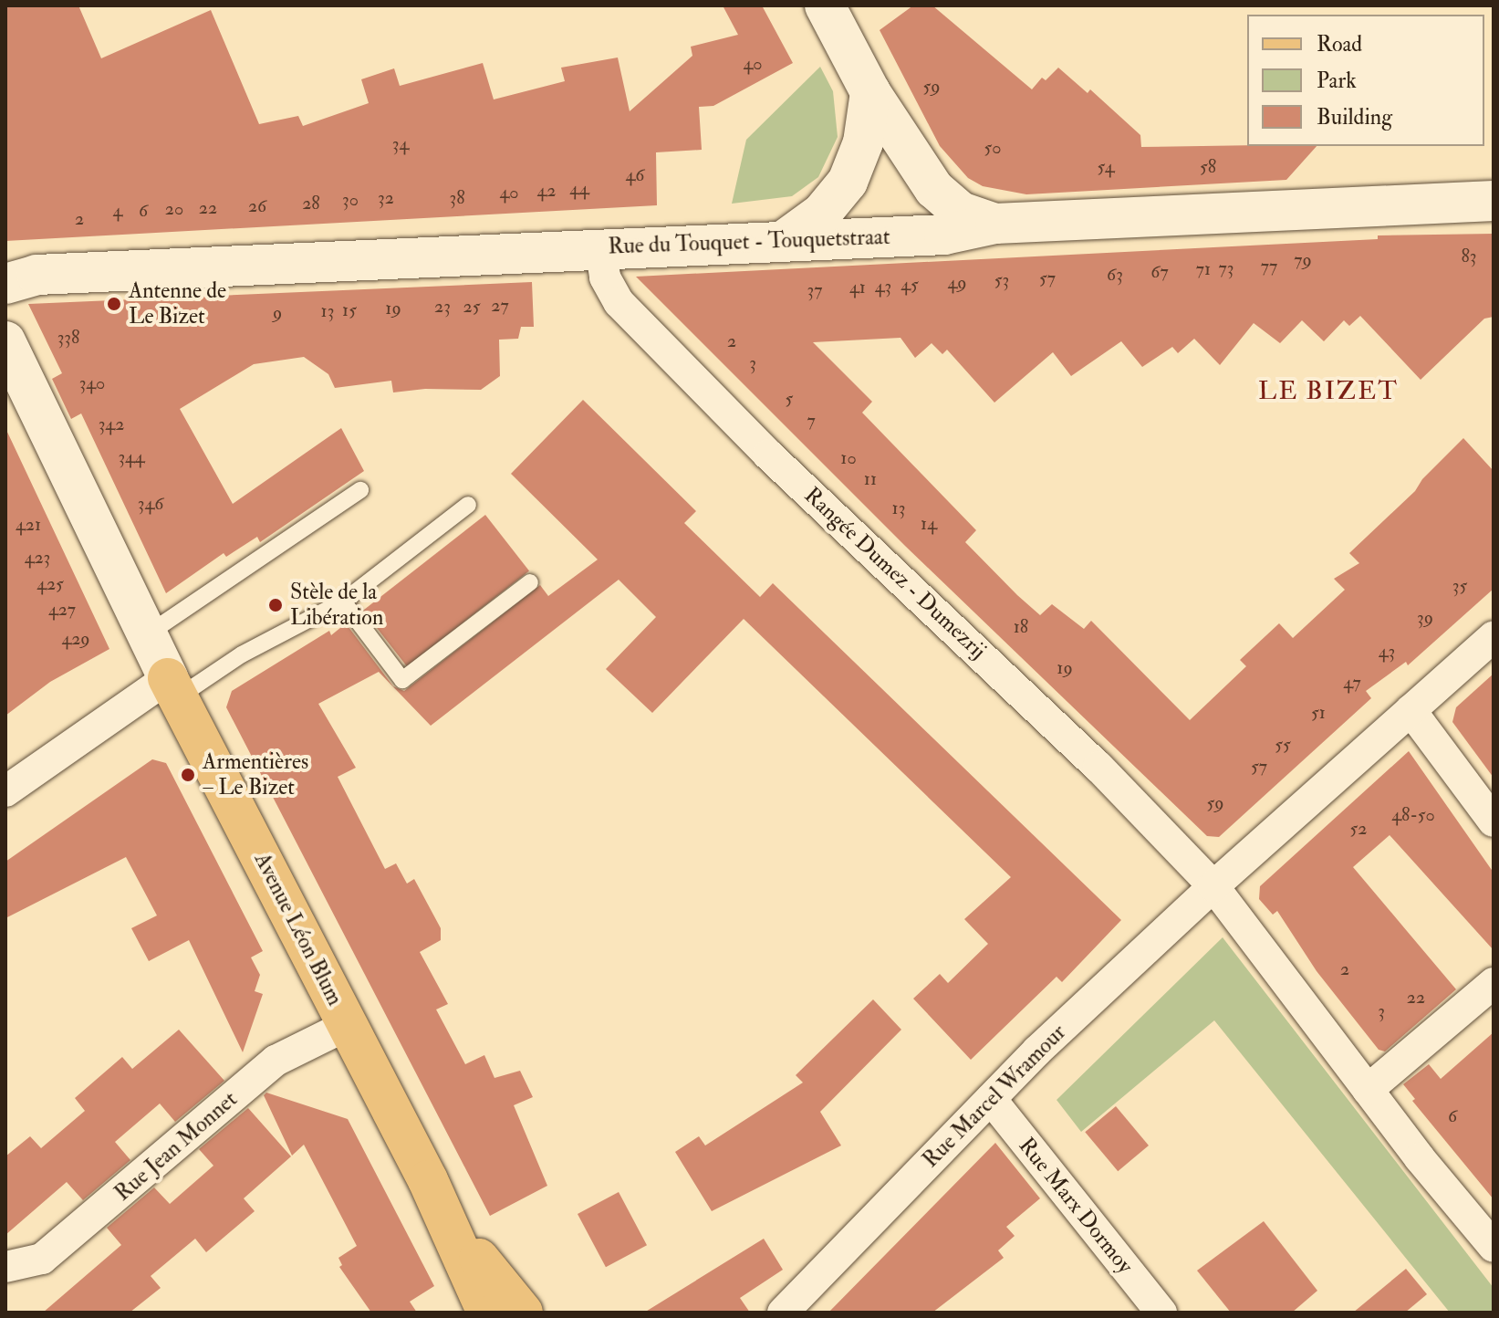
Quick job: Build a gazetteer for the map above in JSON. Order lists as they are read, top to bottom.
{
  "streets": {
    "main road": ["Avenue Léon Blum"],
    "street": [
      "Rue du Touquet - Touquetstraat",
      "Rangée Dumez - Dumezrij",
      "Rue Marcel Wramour",
      "Rue Jean Monnet",
      "Rue Marx Dormoy"
    ]
  },
  "crossings": [
    ["Rue du Touquet - Touquetstraat", "Rangée Dumez - Dumezrij"],
    ["Rangée Dumez - Dumezrij", "Rue Marcel Wramour"],
    ["Avenue Léon Blum", "Rue Jean Monnet"],
    ["Rue Marcel Wramour", "Rue Marx Dormoy"]
  ],
  "districts": ["LE BIZET"],
  "places": ["Antenne de Le Bizet", "Stèle de la Libération", "Armentières – Le Bizet"],
  "house_numbers": [
    "40",
    "59",
    "34",
    "50",
    "54",
    "58",
    "46",
    "44",
    "42",
    "40",
    "32",
    "38",
    "30",
    "28",
    "26",
    "22",
    "20",
    "4",
    "6",
    "2",
    "83",
    "79",
    "77",
    "73",
    "71",
    "67",
    "63",
    "57",
    "53",
    "49",
    "45",
    "43",
    "41",
    "37",
    "27",
    "23",
    "25",
    "19",
    "15",
    "13",
    "9",
    "338",
    "2",
    "3",
    "340",
    "5",
    "7",
    "342",
    "344",
    "10",
    "11",
    "346",
    "13",
    "14",
    "421",
    "423",
    "425",
    "35",
    "427",
    "39",
    "18",
    "429",
    "43",
    "19",
    "47",
    "51",
    "55",
    "57",
    "59",
    "48-50",
    "52",
    "2",
    "22",
    "3",
    "6"
  ],
  "legend": ["Road", "Park", "Building"]
}
